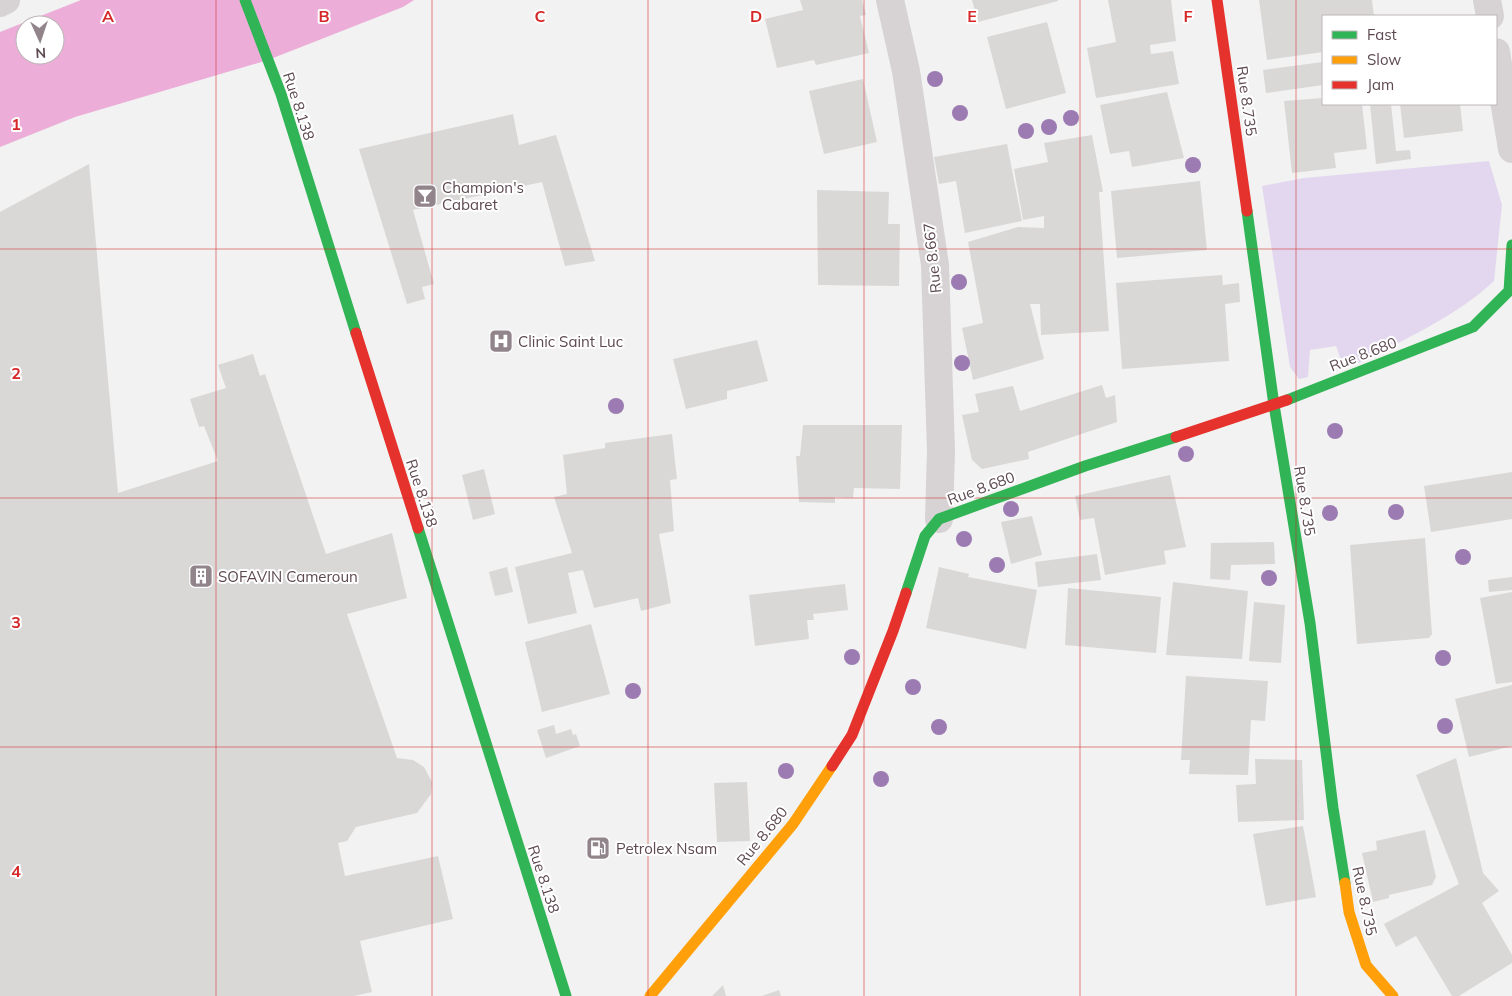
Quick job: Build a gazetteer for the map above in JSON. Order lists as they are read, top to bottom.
{
  "streets": {
    "street": [
      "Rue 8.735",
      "Rue 8.138",
      "Rue 8.667",
      "Rue 8.680"
    ]
  },
  "crossings": [
    ["Rue 8.735", "Rue 8.680"],
    ["Rue 8.667", "Rue 8.680"]
  ],
  "places": {
    "bar": ["Champion's Cabaret"],
    "hospital": ["Clinic Saint Luc"],
    "building": ["SOFAVIN Cameroun"],
    "fuel station": ["Petrolex Nsam"]
  },
  "legend": ["Fast", "Slow", "Jam"],
  "north": "bottom",
  "grid": {
    "columns": [
      "A",
      "B",
      "C",
      "D",
      "E",
      "F"
    ],
    "rows": [
      "1",
      "2",
      "3",
      "4"
    ]
  }
}
